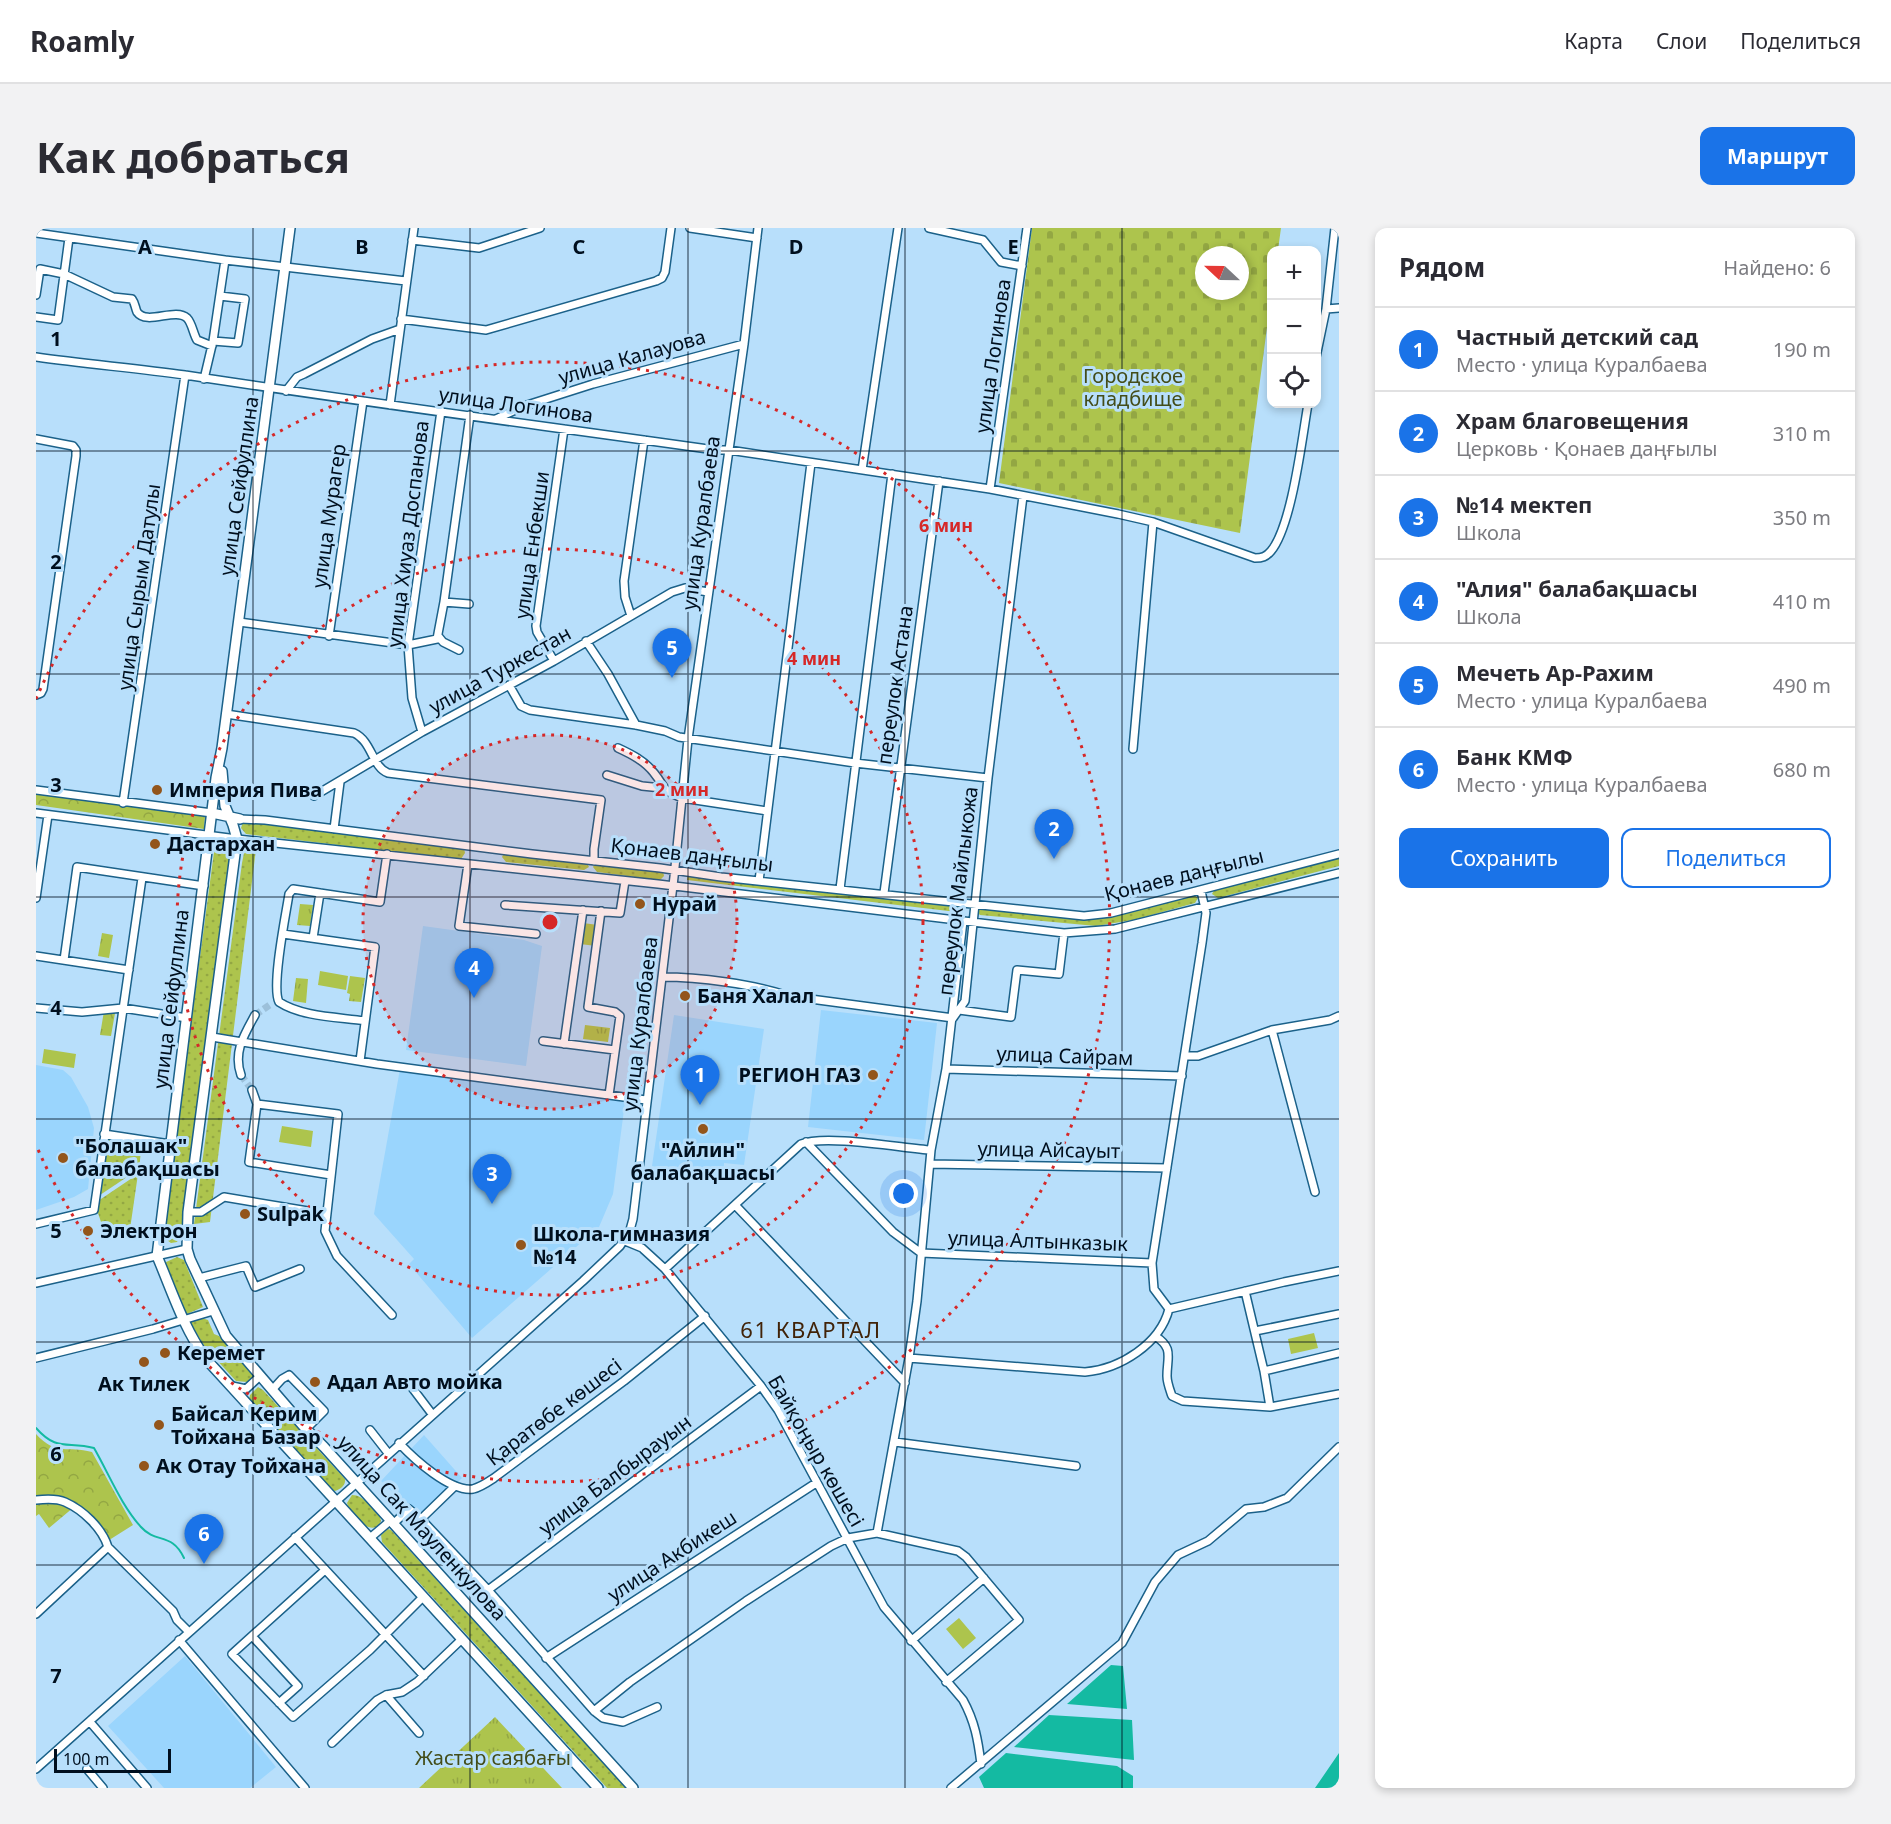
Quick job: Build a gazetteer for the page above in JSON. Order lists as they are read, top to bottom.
{
  "streets": {
    "main road": ["улица Сейфуллина", "Қонаев даңғылы", "улица Сак Мауленкулова"],
    "street": [
      "улица Логинова",
      "улица Калауова",
      "улица Мурагер",
      "улица Куралбаева",
      "улица Хиуаз Доспанова",
      "улица Енбекши",
      "улица Сырым Датулы",
      "улица Туркестан",
      "переулок Астана",
      "переулок Майлыкожа",
      "улица Сайрам",
      "улица Айсауыт",
      "улица Алтынказык",
      "Қаратөбе көшесі",
      "Байқоңыр көшесі",
      "улица Балбырауын",
      "улица Акбикеш"
    ]
  },
  "crossings": [
    ["улица Логинова", "улица Калауова"],
    ["улица Логинова", "улица Сейфуллина"],
    ["улица Логинова", "улица Мурагер"],
    ["улица Логинова", "улица Куралбаева"],
    ["улица Логинова", "улица Хиуаз Доспанова"],
    ["улица Логинова", "улица Енбекши"],
    ["улица Логинова", "улица Сырым Датулы"],
    ["улица Логинова", "переулок Астана"],
    ["улица Логинова", "переулок Майлыкожа"],
    ["улица Калауова", "улица Куралбаева"],
    ["улица Сейфуллина", "Қонаев даңғылы"],
    ["улица Сейфуллина", "улица Сак Мауленкулова"],
    ["улица Куралбаева", "улица Туркестан"],
    ["улица Куралбаева", "Қонаев даңғылы"],
    ["улица Куралбаева", "Байқоңыр көшесі"],
    ["улица Куралбаева", "улица Сак Мауленкулова"],
    ["улица Хиуаз Доспанова", "улица Туркестан"],
    ["улица Енбекши", "улица Туркестан"],
    ["улица Сырым Датулы", "Қонаев даңғылы"],
    ["переулок Астана", "Қонаев даңғылы"],
    ["Қонаев даңғылы", "переулок Майлыкожа"],
    ["переулок Майлыкожа", "улица Сайрам"],
    ["переулок Майлыкожа", "улица Айсауыт"],
    ["переулок Майлыкожа", "улица Алтынказык"],
    ["Қаратөбе көшесі", "Байқоңыр көшесі"],
    ["Байқоңыр көшесі", "улица Балбырауын"],
    ["Байқоңыр көшесі", "улица Акбикеш"]
  ],
  "districts": ["61 КВАРТАЛ"],
  "parks": ["Городское кладбище", "Жастар саябағы"],
  "places": [
    "Империя Пива",
    "Дастархан",
    "Нурай",
    "Баня Халал",
    "РЕГИОН ГАЗ",
    "\"Айлин\" балабақшасы",
    "\"Болашак\" балабақшасы",
    "Sulpak",
    "Электрон",
    "Школа-гимназия №14",
    "Керемет",
    "Ак Тилек",
    "Адал Авто мойка",
    "Байсал Керим Тойхана Базар",
    "Ак Отау Тойхана"
  ],
  "scale_bar": "100 m",
  "north": "left",
  "page": {
    "header": "Roamly",
    "nav": ["Карта", "Слои", "Поделиться"],
    "buttons": [
      "Маршрут",
      ["Сохранить", "Поделиться"]
    ],
    "title": "Как добраться",
    "heading": ["Рядом", "Найдено: 6"],
    "map_buttons": ["+", "−"],
    "list": [
      {
        "mark": "1",
        "name": "Частный детский сад",
        "note": "Место · улица Куралбаева",
        "value": "190 m"
      },
      {
        "mark": "2",
        "name": "Храм благовещения",
        "note": "Церковь · Қонаев даңғылы",
        "value": "310 m"
      },
      {
        "mark": "3",
        "name": "№14 мектеп",
        "note": "Школа",
        "value": "350 m"
      },
      {
        "mark": "4",
        "name": "\"Алия\" балабақшасы",
        "note": "Школа",
        "value": "410 m"
      },
      {
        "mark": "5",
        "name": "Мечеть Ар-Рахим",
        "note": "Место · улица Куралбаева",
        "value": "490 m"
      },
      {
        "mark": "6",
        "name": "Банк КМФ",
        "note": "Место · улица Куралбаева",
        "value": "680 m"
      }
    ],
    "pins": [
      "5",
      "2",
      "4",
      "1",
      "3",
      "6"
    ],
    "scale": "100 m"
  },
  "grid": {
    "columns": [
      "A",
      "B",
      "C",
      "D",
      "E"
    ],
    "rows": [
      "1",
      "2",
      "3",
      "4",
      "5",
      "6",
      "7"
    ]
  },
  "rings": ["6 мин", "4 мин", "2 мин"]
}
